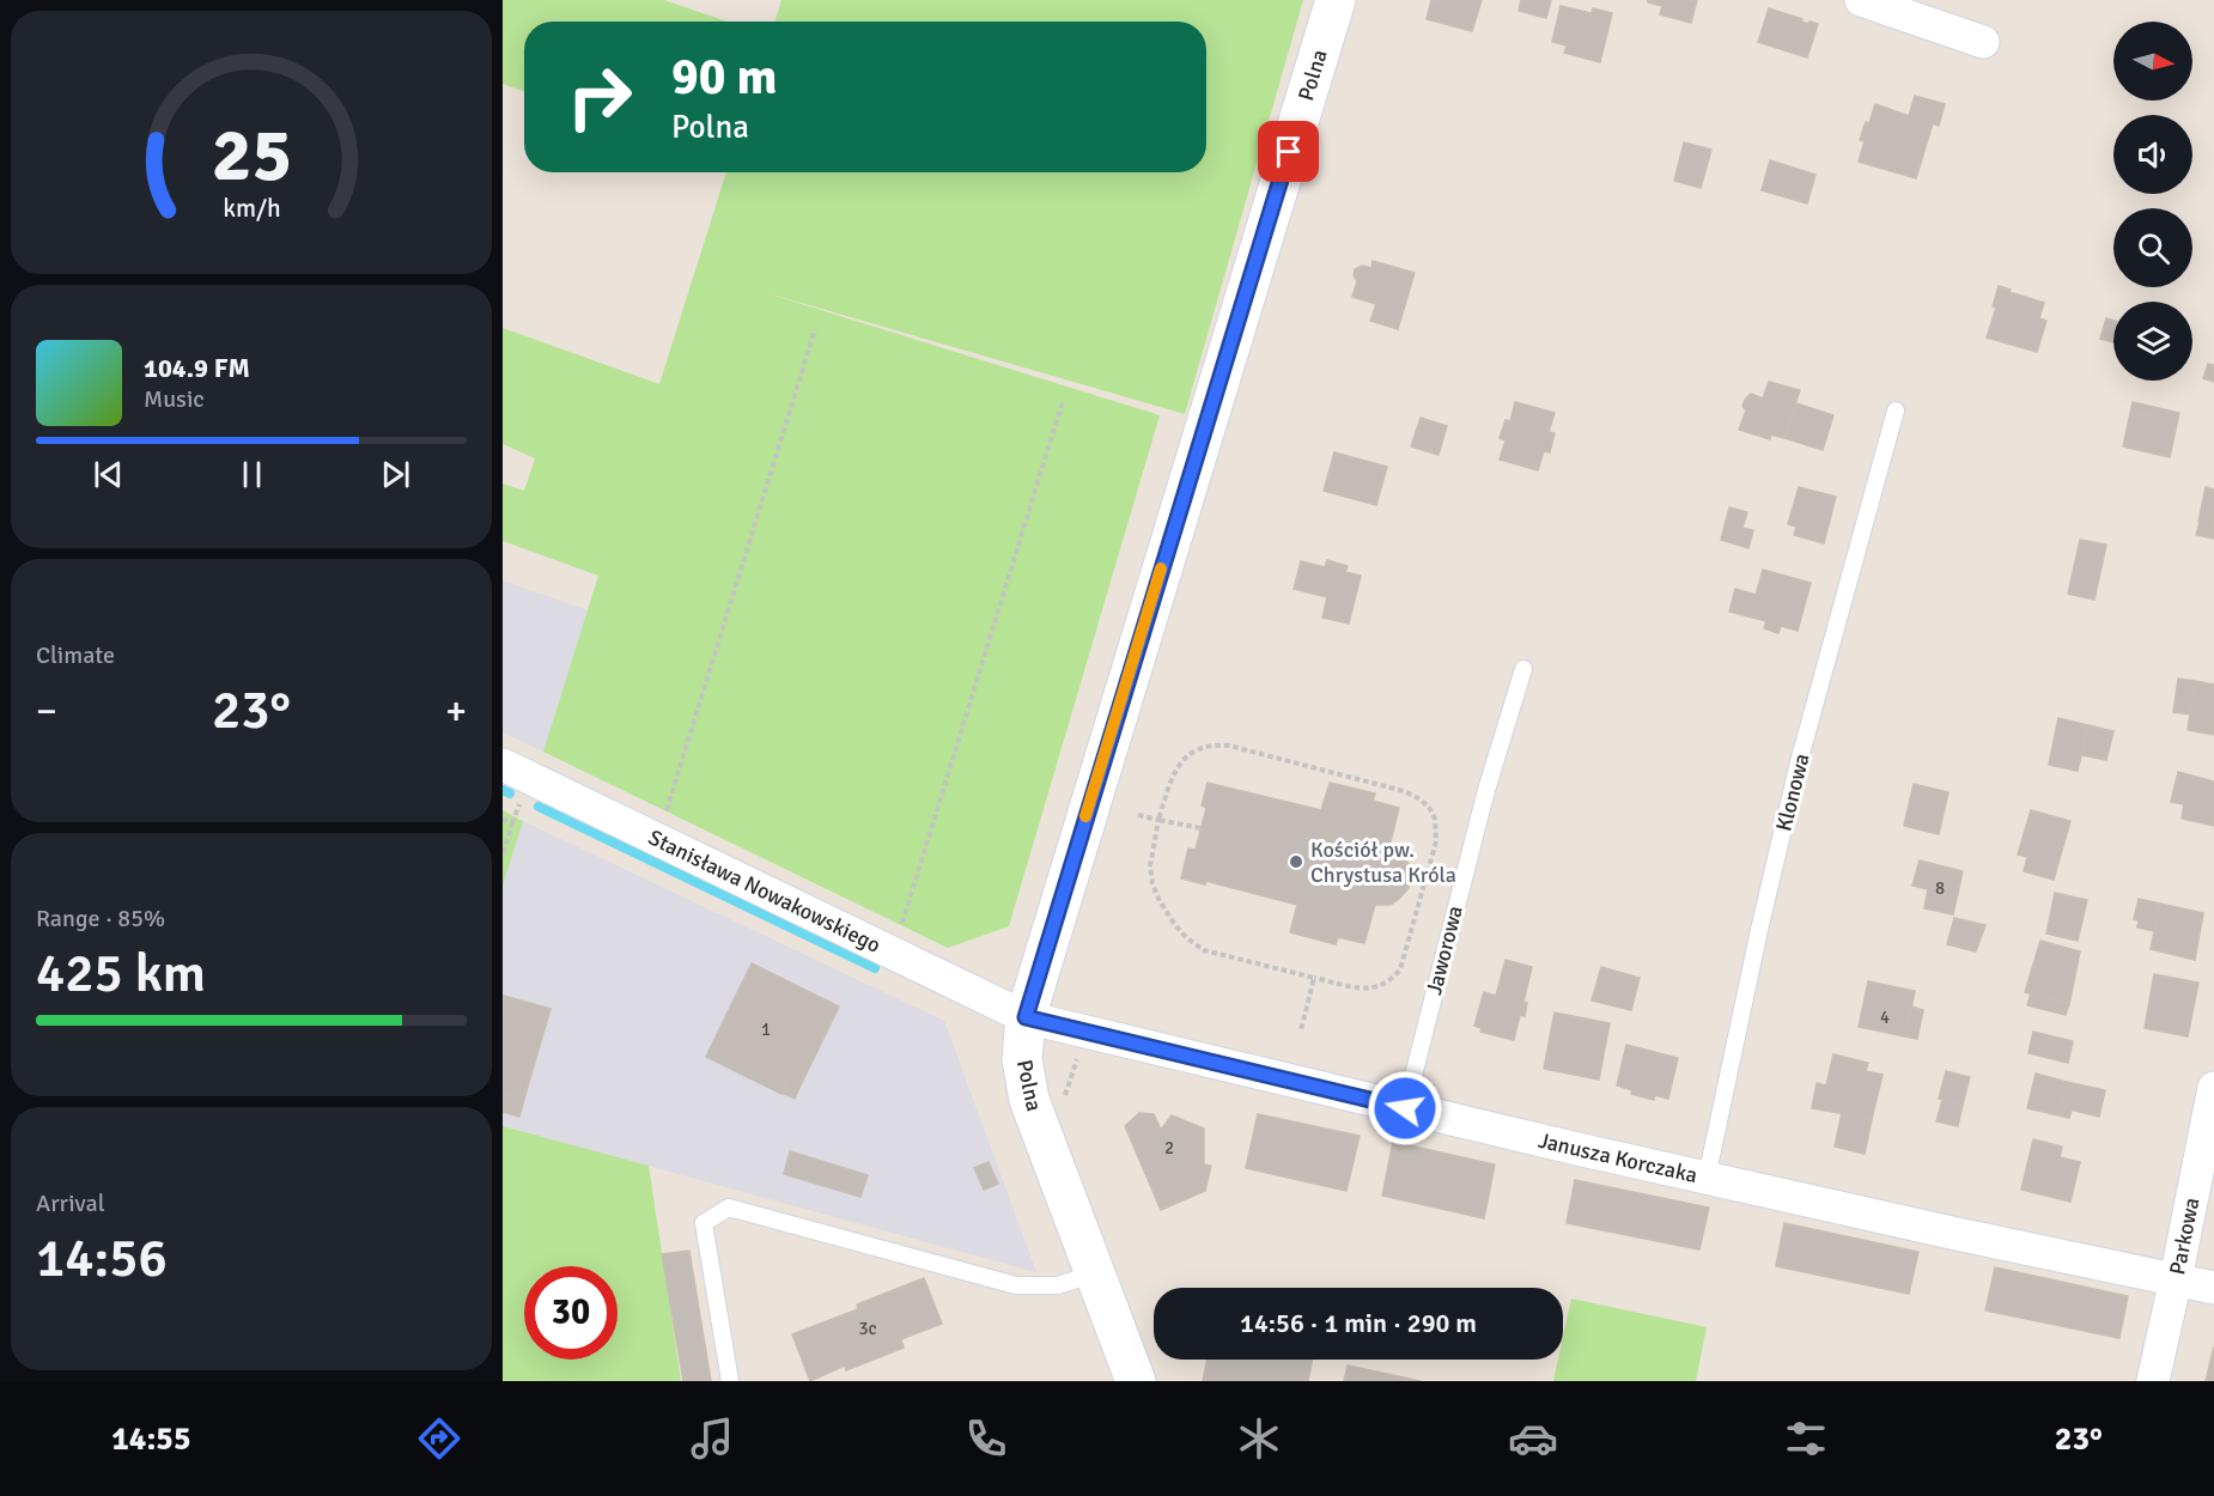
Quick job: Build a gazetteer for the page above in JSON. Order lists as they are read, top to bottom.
{
  "streets": {
    "street": [
      "Polna",
      "Stanisława Nowakowskiego",
      "Janusza Korczaka",
      "Parkowa"
    ],
    "lane": ["Klonowa", "Jaworowa"]
  },
  "crossings": [
    ["Polna", "Stanisława Nowakowskiego"],
    ["Polna", "Janusza Korczaka"],
    ["Klonowa", "Janusza Korczaka"],
    ["Stanisława Nowakowskiego", "Janusza Korczaka"],
    ["Jaworowa", "Janusza Korczaka"],
    ["Janusza Korczaka", "Parkowa"]
  ],
  "places": ["Kościół pw. Chrystusa Króla"],
  "house_numbers": [
    "8",
    "4",
    "1",
    "2",
    "3c"
  ],
  "north": "right",
  "page": {
    "turn": ["90 m", "Polna"],
    "song": ["104.9 FM", "Music"],
    "tile": [
      "Climate",
      ["Range · 85%", "425 km"],
      ["Arrival", "14:56"]
    ],
    "heat": ["−", "23°", "+"],
    "limit": "30",
    "trip": "14:56 · 1 min · 290 m",
    "tabs": ["14:55", "23°"],
    "gauge": ["25", "km/h"]
  }
}
